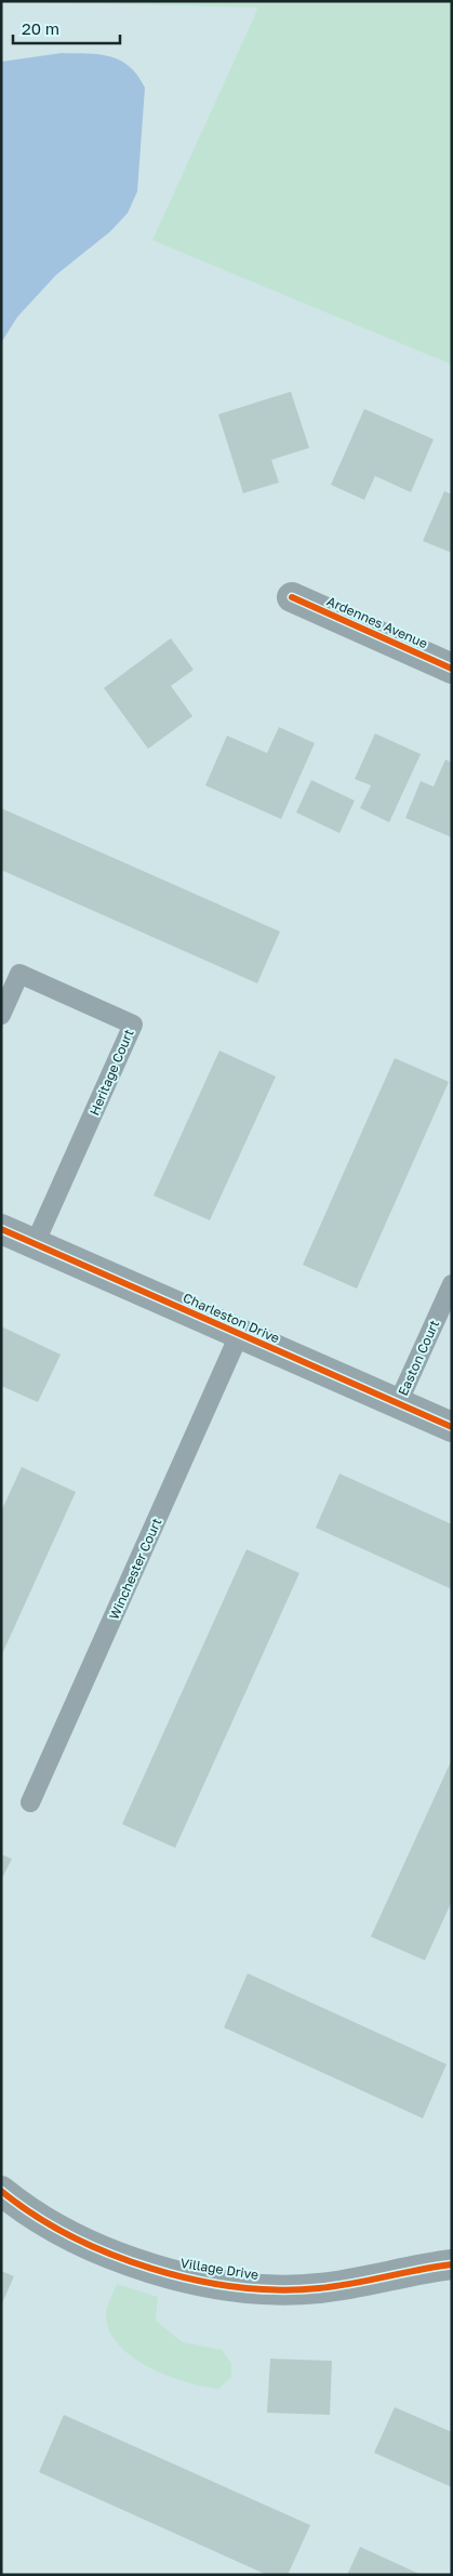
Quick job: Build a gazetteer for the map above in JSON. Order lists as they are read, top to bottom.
{
  "streets": {
    "street": ["Ardennes Avenue", "Charleston Drive", "Village Drive"],
    "lane": ["Heritage Court", "Easton Court", "Winchester Court"]
  },
  "crossings": [
    ["Heritage Court", "Charleston Drive"],
    ["Charleston Drive", "Easton Court"],
    ["Charleston Drive", "Winchester Court"]
  ],
  "scale_bar": "20 m"
}
